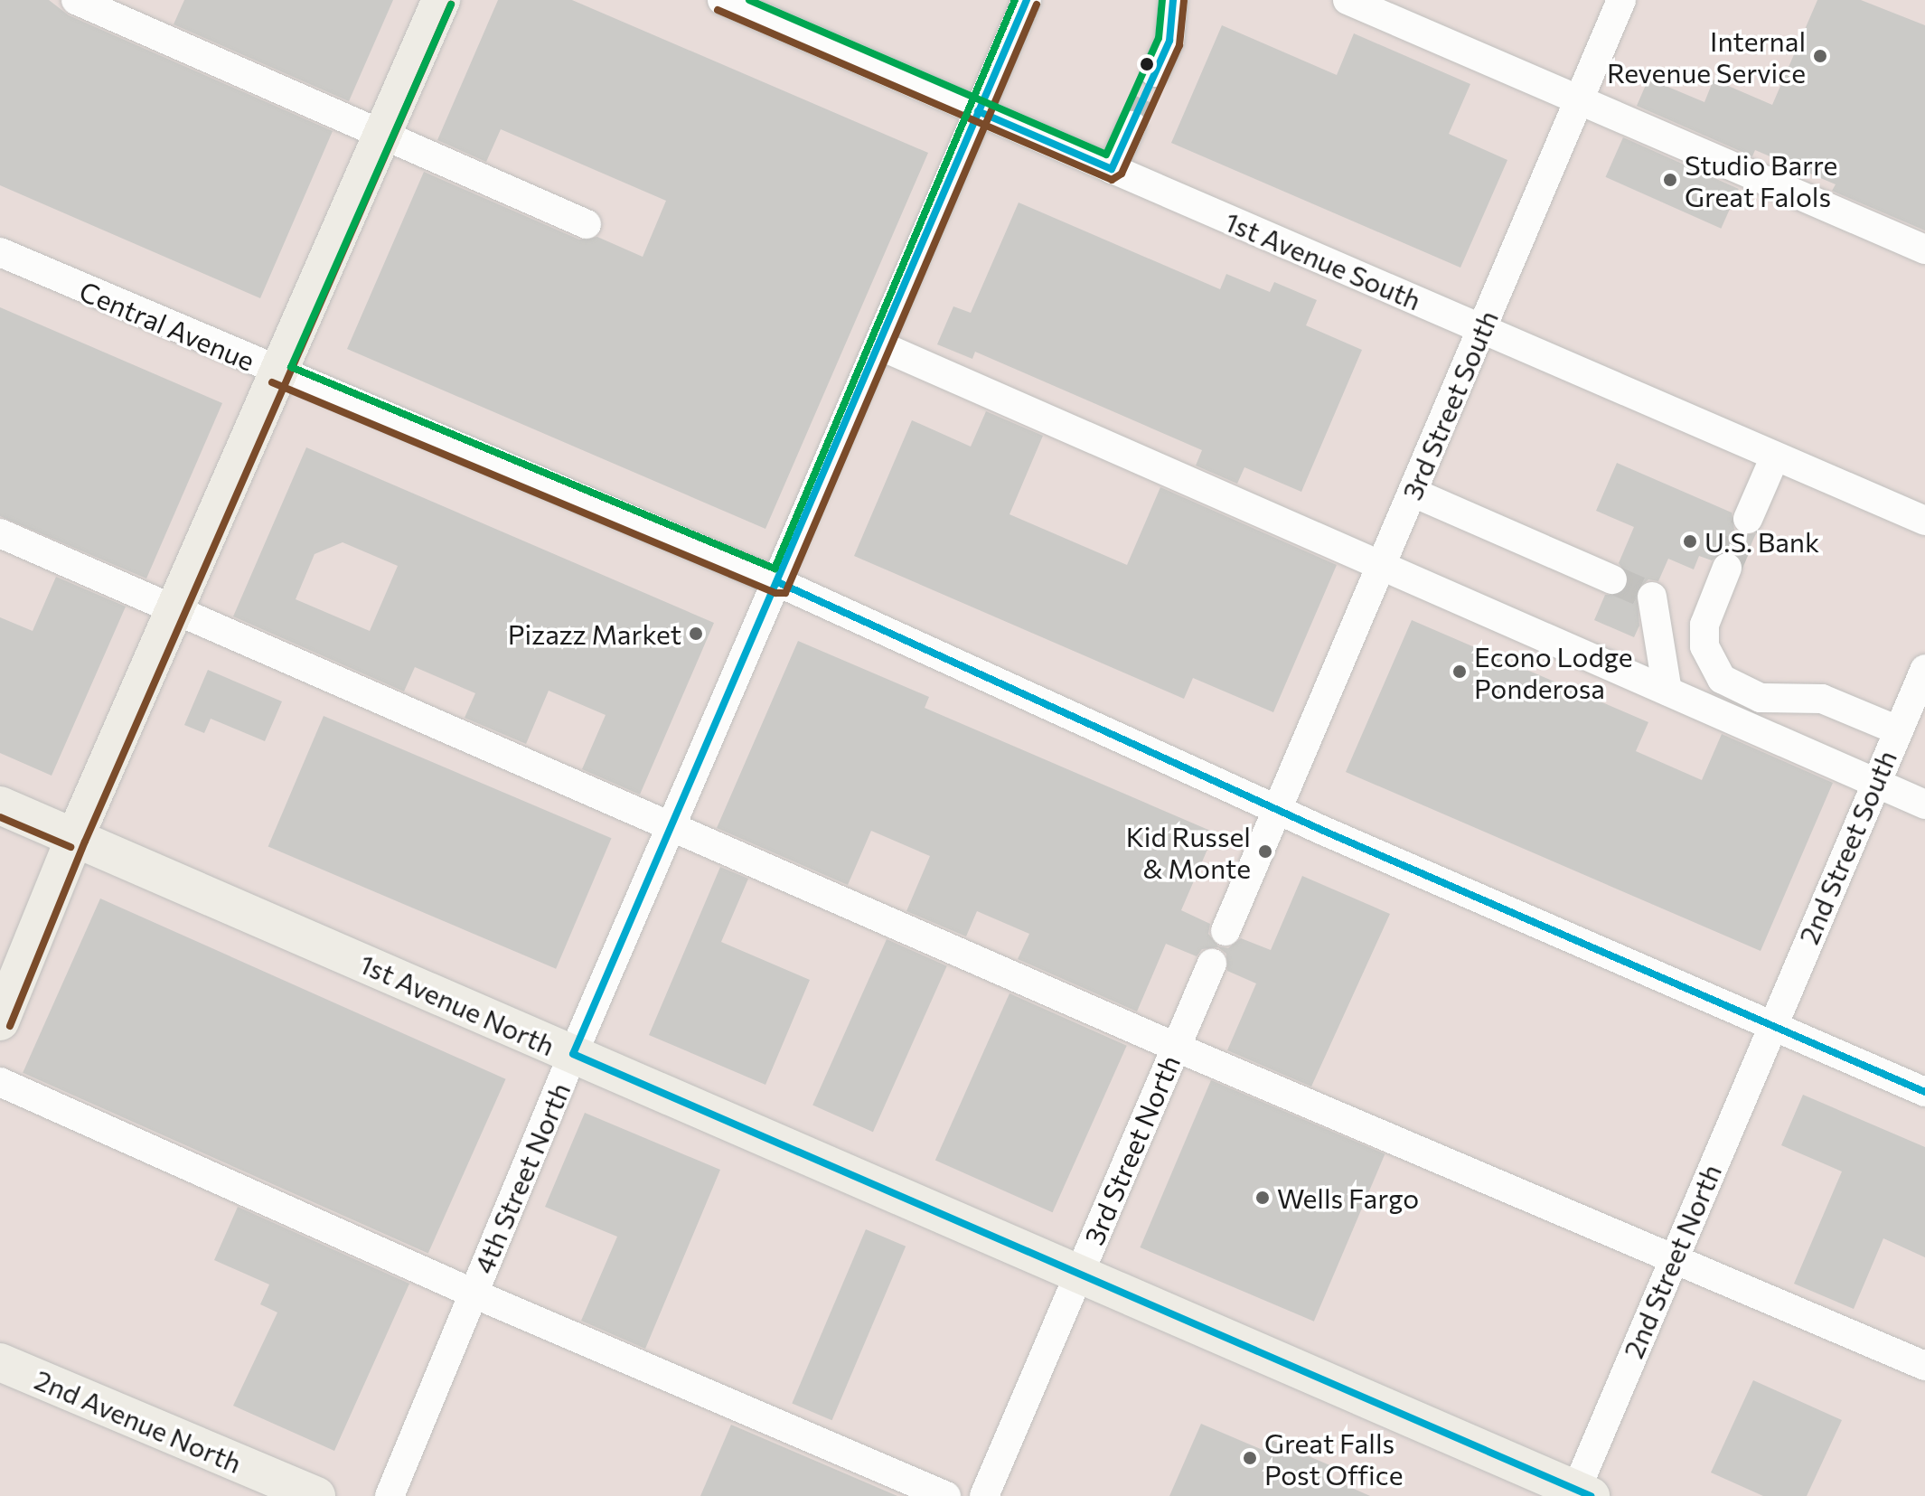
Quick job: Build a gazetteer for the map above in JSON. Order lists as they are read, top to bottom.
{
  "streets": {
    "main road": ["1st Avenue North", "2nd Avenue North"],
    "street": [
      "1st Avenue South",
      "Central Avenue",
      "3rd Street South",
      "2nd Street South",
      "3rd Street North",
      "4th Street North",
      "2nd Street North"
    ]
  },
  "crossings": [
    ["1st Avenue South", "3rd Street South"],
    ["1st Avenue South", "4th Street North"],
    ["Central Avenue", "3rd Street South"],
    ["Central Avenue", "2nd Street South"],
    ["Central Avenue", "4th Street North"],
    ["Central Avenue", "2nd Street North"],
    ["2nd Street South", "2nd Street North"],
    ["1st Avenue North", "3rd Street North"],
    ["1st Avenue North", "4th Street North"],
    ["1st Avenue North", "2nd Street North"]
  ],
  "places": [
    "Internal Revenue Service",
    "Studio Barre Great Falols",
    "U.S. Bank",
    "Pizazz Market",
    "Econo Lodge Ponderosa",
    "Kid Russel & Monte",
    "Wells Fargo",
    "Great Falls Post Office"
  ]
}
